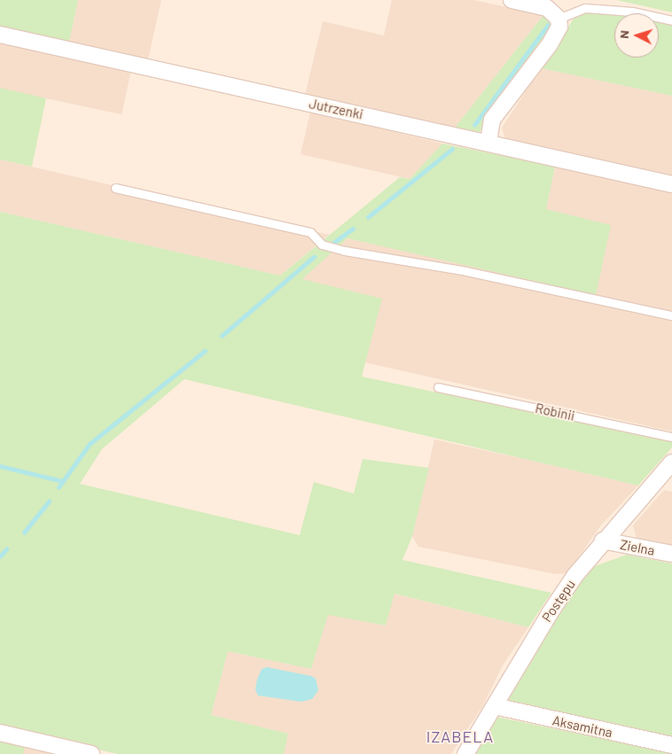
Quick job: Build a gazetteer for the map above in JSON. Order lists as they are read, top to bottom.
{
  "streets": {
    "street": [
      "Jutrzenki",
      "Zielna",
      "Postępu",
      "Aksamitna"
    ],
    "lane": ["Robinii"]
  },
  "crossings": [
    ["Zielna", "Postępu"],
    ["Postępu", "Aksamitna"]
  ],
  "districts": ["IZABELA"],
  "north": "left"
}
